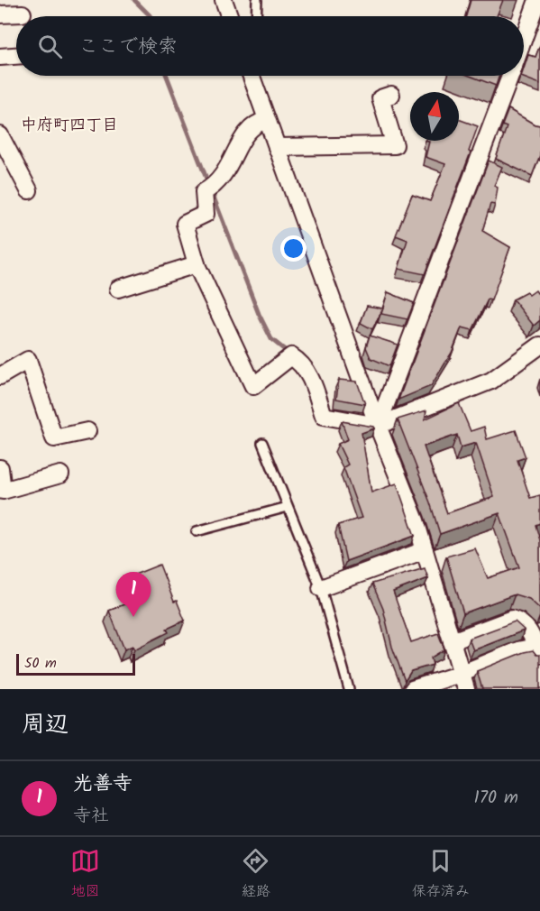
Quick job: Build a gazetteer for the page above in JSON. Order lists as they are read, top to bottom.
{
  "districts": ["中府町四丁目"],
  "scale_bar": "50 m",
  "north": "top",
  "page": {
    "search": "ここで検索",
    "pins": "1",
    "scale": "50 m",
    "heading": "周辺",
    "list": [
      {
        "mark": "1",
        "name": "光善寺",
        "note": "寺社",
        "value": "170 m"
      }
    ],
    "nav": ["地図", "経路", "保存済み"]
  }
}
